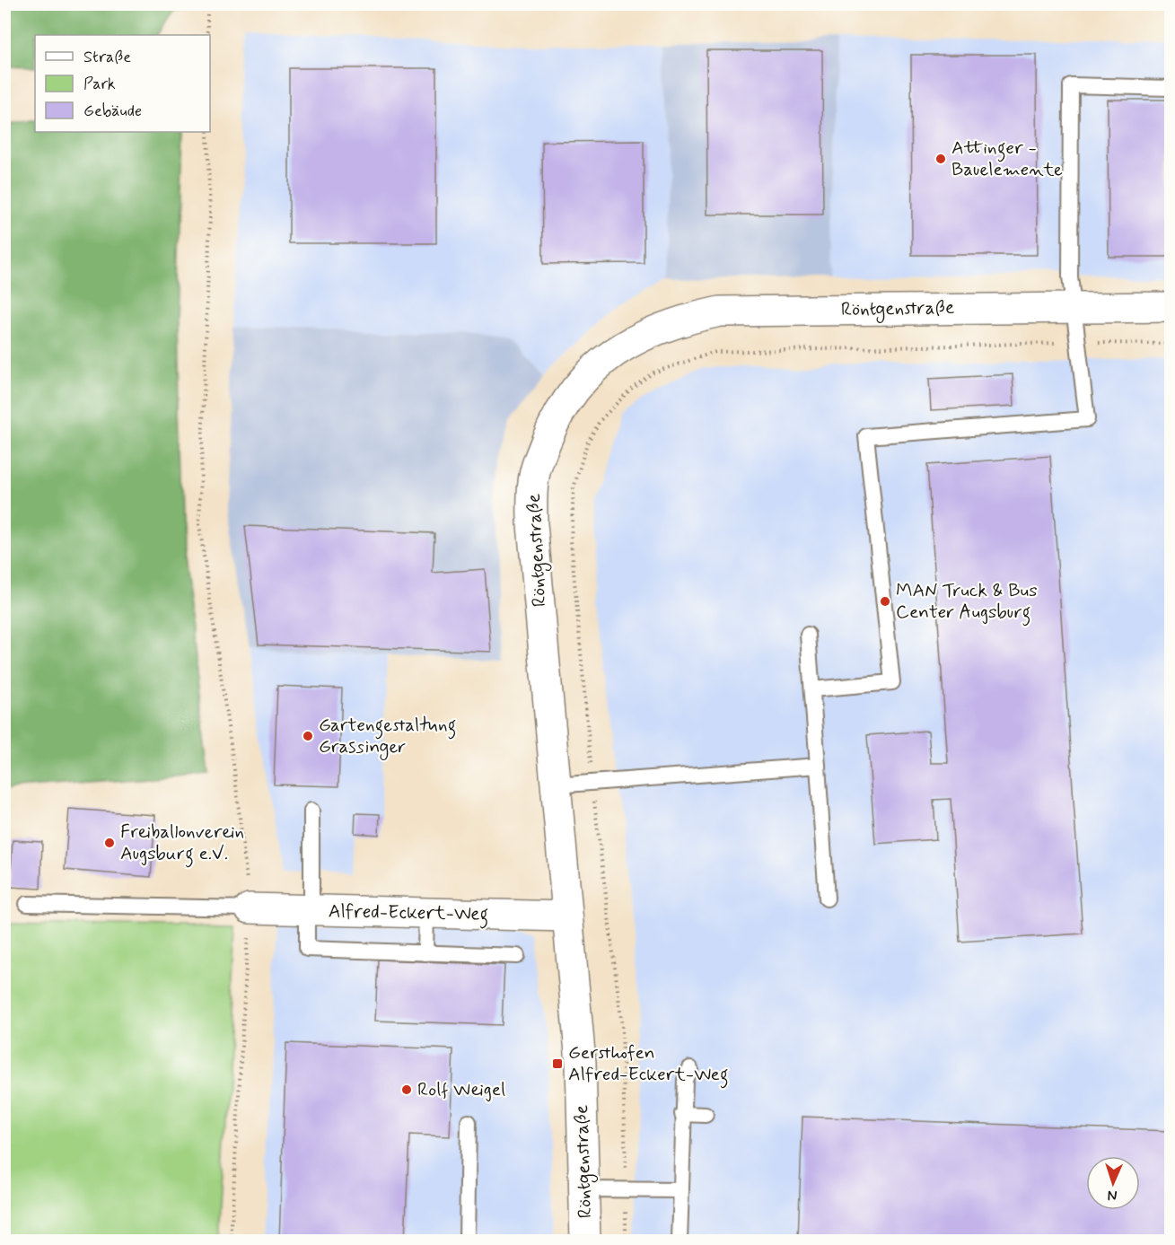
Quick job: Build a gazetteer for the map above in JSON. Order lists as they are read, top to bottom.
{
  "streets": {
    "street": ["Röntgenstraße", "Alfred-Eckert-Weg"]
  },
  "crossings": [
    ["Röntgenstraße", "Alfred-Eckert-Weg"]
  ],
  "places": {
    "other": [
      "Attinger - Bauelemente",
      "MAN Truck & Bus Center Augsburg",
      "Gartengestaltung Grassinger",
      "Freiballonverein Augsburg e.V.",
      "Rolf Weigel"
    ],
    "transit": ["Gersthofen Alfred-Eckert-Weg"]
  },
  "legend": ["Straße", "Park", "Gebäude"],
  "north": "bottom"
}
